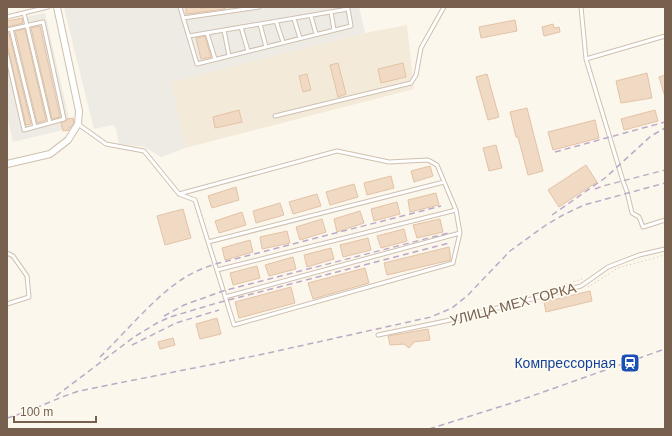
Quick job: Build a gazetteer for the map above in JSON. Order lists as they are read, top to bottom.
{
  "streets": {
    "lane": ["УЛИЦА МЕХ ГОРКА"]
  },
  "places": {
    "station": ["Компрессорная"]
  },
  "scale_bar": "100 m"
}
